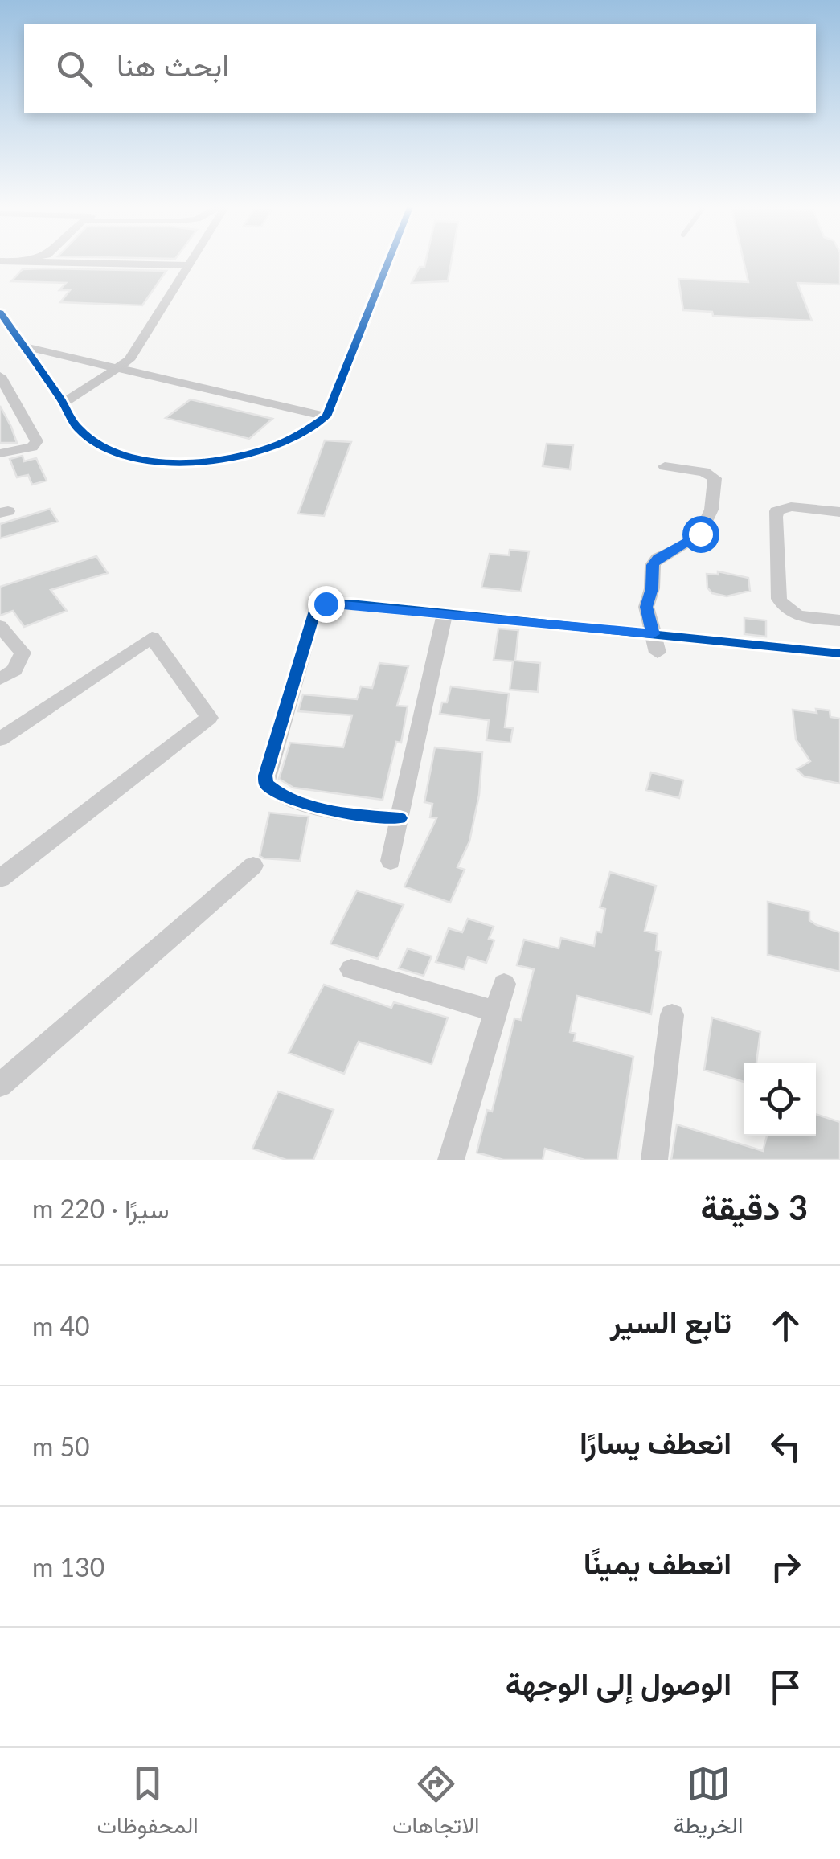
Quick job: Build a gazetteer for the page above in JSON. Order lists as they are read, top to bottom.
{
  "page": {
    "search": "ابحث هنا",
    "heading": ["3 دقيقة", "سيرًا · 220 m"],
    "list": [
      ["تابع السير", "40 m"],
      ["انعطف يسارًا", "50 m"],
      ["انعطف يمينًا", "130 m"],
      "الوصول إلى الوجهة"
    ],
    "nav": ["الخريطة", "الاتجاهات", "المحفوظات"]
  }
}
